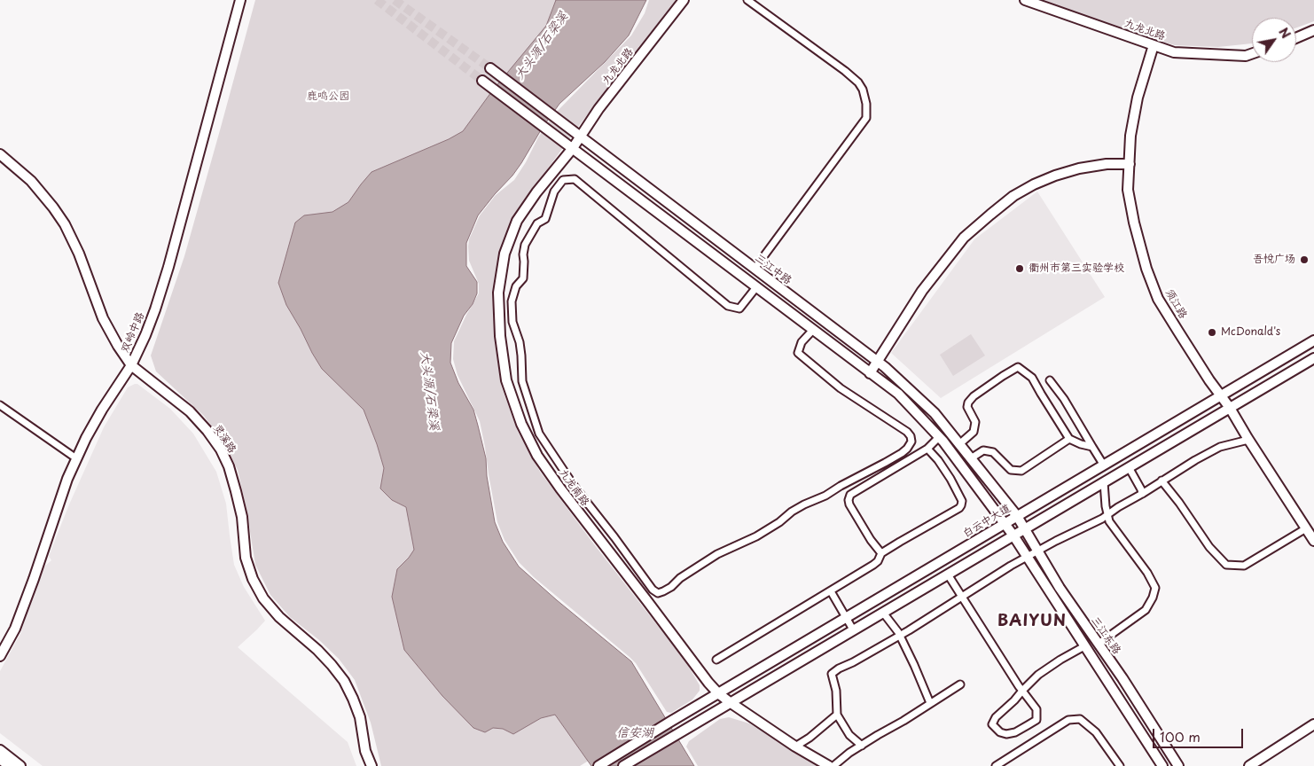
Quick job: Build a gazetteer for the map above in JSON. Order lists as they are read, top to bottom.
{
  "streets": {
    "street": [
      "九龙北路",
      "三江中路",
      "须江路",
      "双岭中路",
      "灵溪路",
      "九龙南路",
      "白云中大道",
      "三江东路"
    ]
  },
  "crossings": [
    ["九龙北路", "三江中路"],
    ["九龙北路", "须江路"],
    ["九龙北路", "九龙南路"],
    ["三江中路", "白云中大道"],
    ["三江中路", "三江东路"],
    ["须江路", "白云中大道"],
    ["双岭中路", "灵溪路"],
    ["九龙南路", "白云中大道"],
    ["白云中大道", "三江东路"]
  ],
  "districts": ["BAIYUN"],
  "water": ["大头源/石梁溪", "信安湖"],
  "parks": ["鹿鸣公园"],
  "places": ["吾悦广场", "衢州市第三实验学校", "McDonald's"],
  "scale_bar": "100 m",
  "north": "top right"
}
